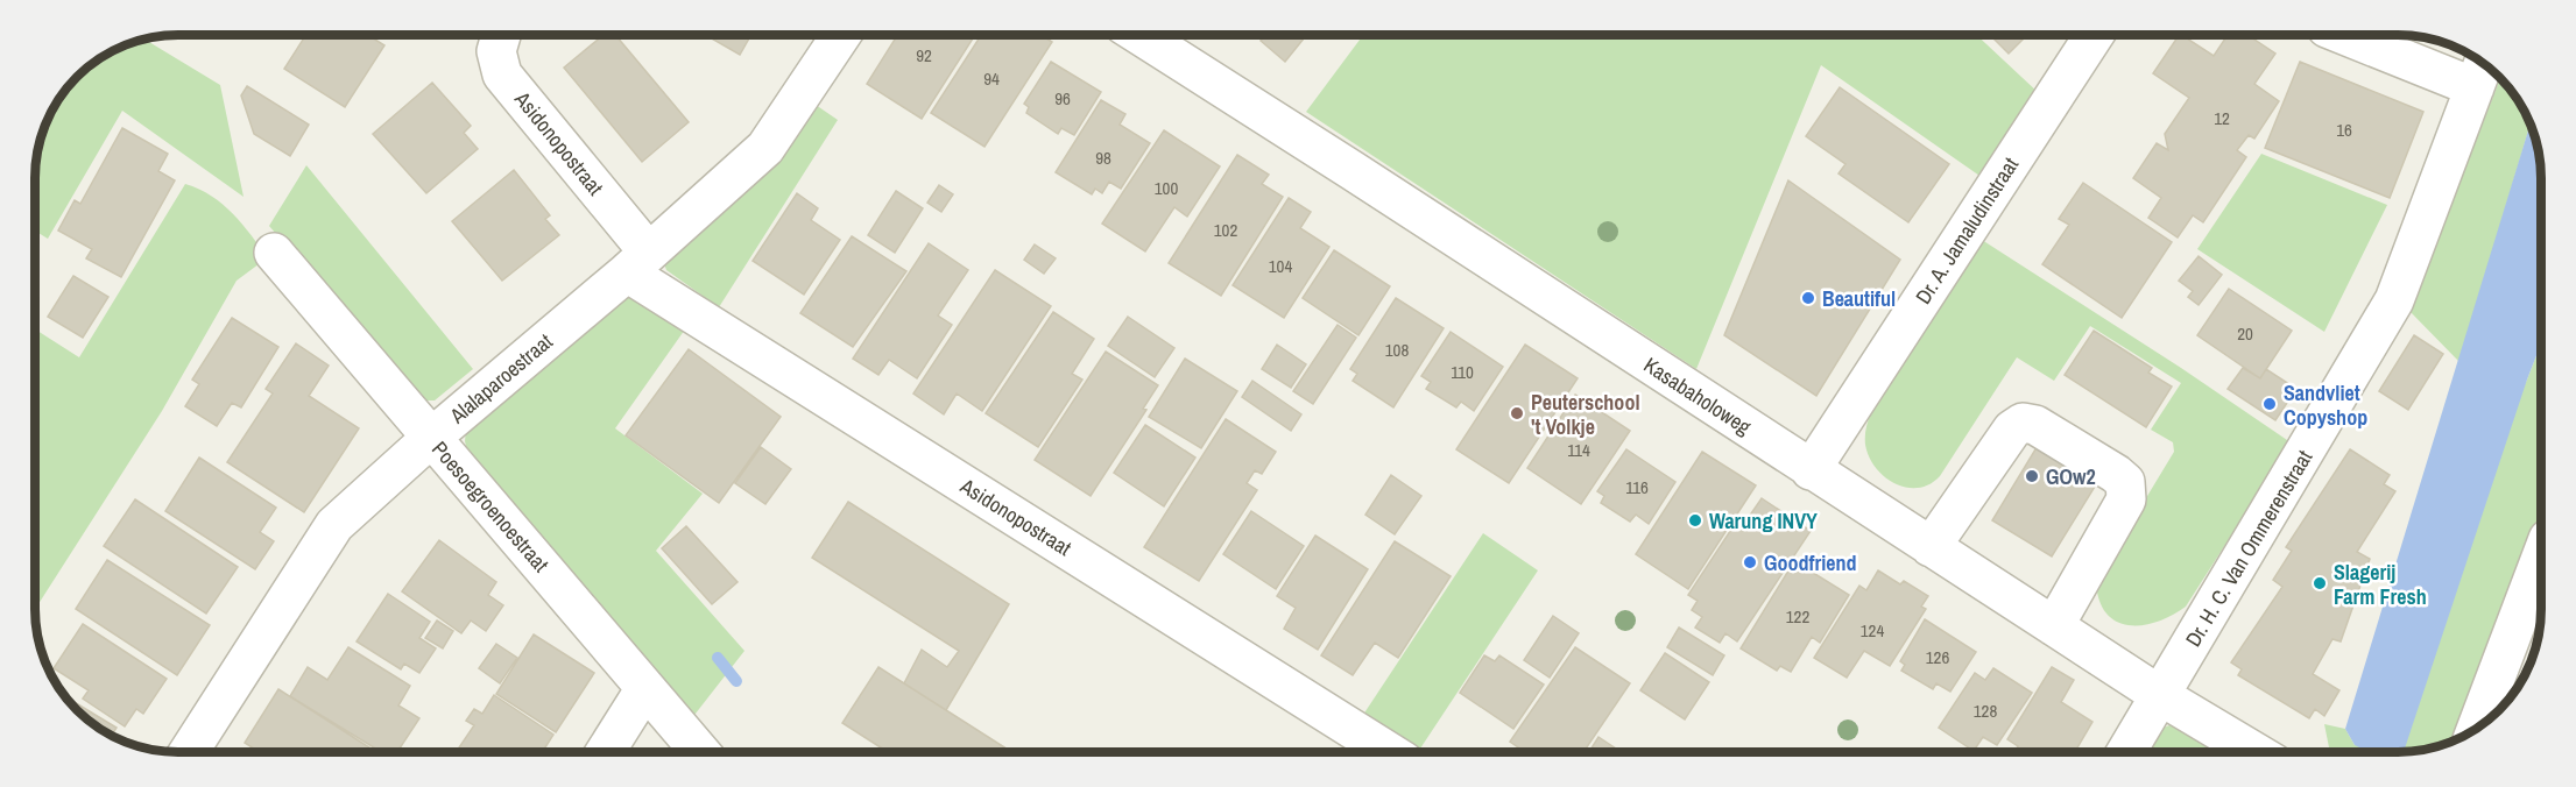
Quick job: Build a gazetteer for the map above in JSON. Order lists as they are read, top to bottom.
{
  "streets": {
    "street": [
      "Asidonopostraat",
      "Dr. A. Jamaludinstraat",
      "Alalaparoestraat",
      "Kasabaholoweg",
      "Poesoegroenoestraat",
      "Dr. H. C. Van Ommerenstraat"
    ]
  },
  "crossings": [
    ["Asidonopostraat", "Alalaparoestraat"],
    ["Dr. A. Jamaludinstraat", "Kasabaholoweg"],
    ["Alalaparoestraat", "Poesoegroenoestraat"],
    ["Kasabaholoweg", "Dr. H. C. Van Ommerenstraat"]
  ],
  "places": [
    "Beautiful",
    "Sandvliet Copyshop",
    "Peuterschool 't Volkje",
    "GOw2",
    "Warung INVY",
    "Goodfriend",
    "Slagerij Farm Fresh"
  ],
  "house_numbers": [
    "92",
    "94",
    "96",
    "12",
    "16",
    "98",
    "100",
    "102",
    "104",
    "20",
    "108",
    "110",
    "114",
    "116",
    "122",
    "124",
    "126",
    "128"
  ]
}
